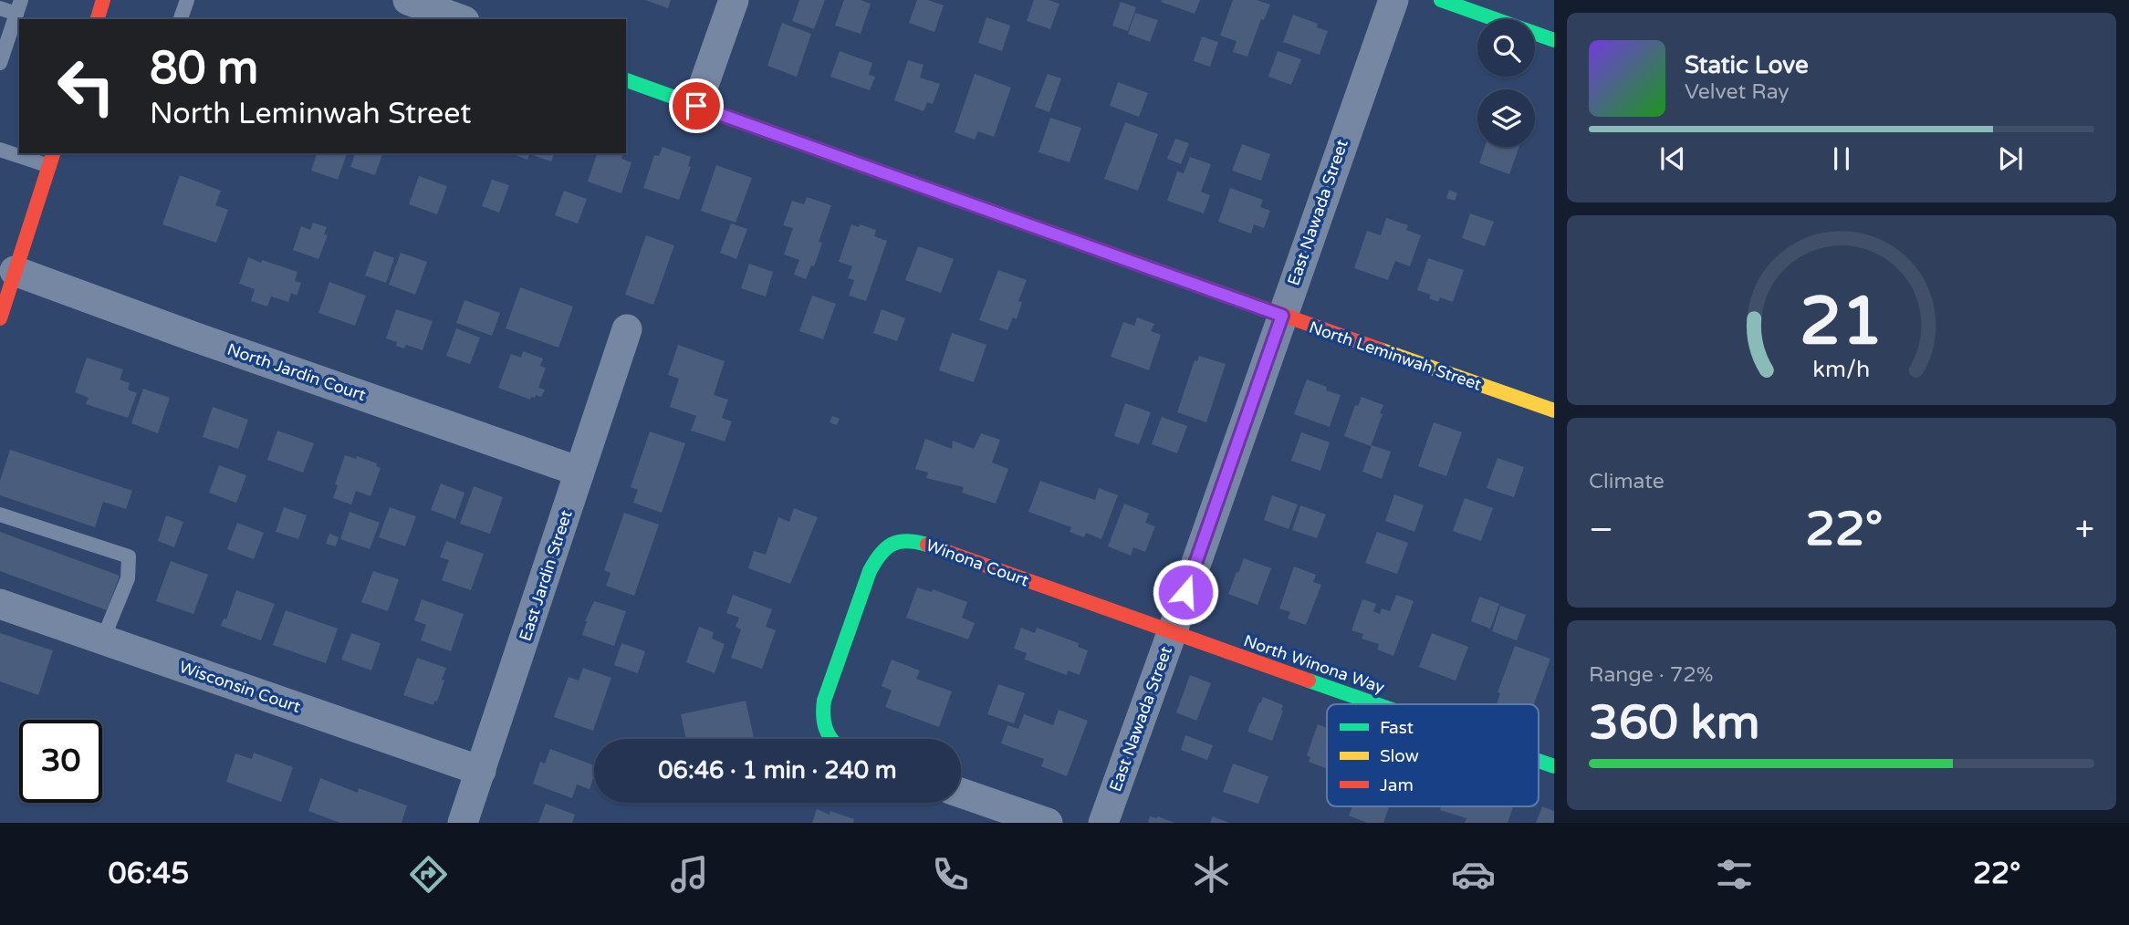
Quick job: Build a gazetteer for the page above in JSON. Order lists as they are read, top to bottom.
{
  "streets": {
    "street": [
      "East Nawada Street",
      "North Leminwah Street",
      "North Jardin Court",
      "Winona Court",
      "East Jardin Street",
      "North Winona Way",
      "Wisconsin Court"
    ]
  },
  "crossings": [
    ["East Nawada Street", "North Leminwah Street"],
    ["East Nawada Street", "Winona Court"],
    ["East Nawada Street", "North Winona Way"],
    ["North Jardin Court", "East Jardin Street"],
    ["Winona Court", "North Winona Way"],
    ["East Jardin Street", "Wisconsin Court"]
  ],
  "legend": ["Fast", "Slow", "Jam"],
  "page": {
    "turn": ["80 m", "North Leminwah Street"],
    "song": ["Static Love", "Velvet Ray"],
    "tile": [
      "Climate",
      ["Range · 72%", "360 km"]
    ],
    "heat": ["−", "22°", "+"],
    "limit": "30",
    "trip": "06:46 · 1 min · 240 m",
    "tabs": ["06:45", "22°"],
    "gauge": ["21", "km/h"]
  }
}
